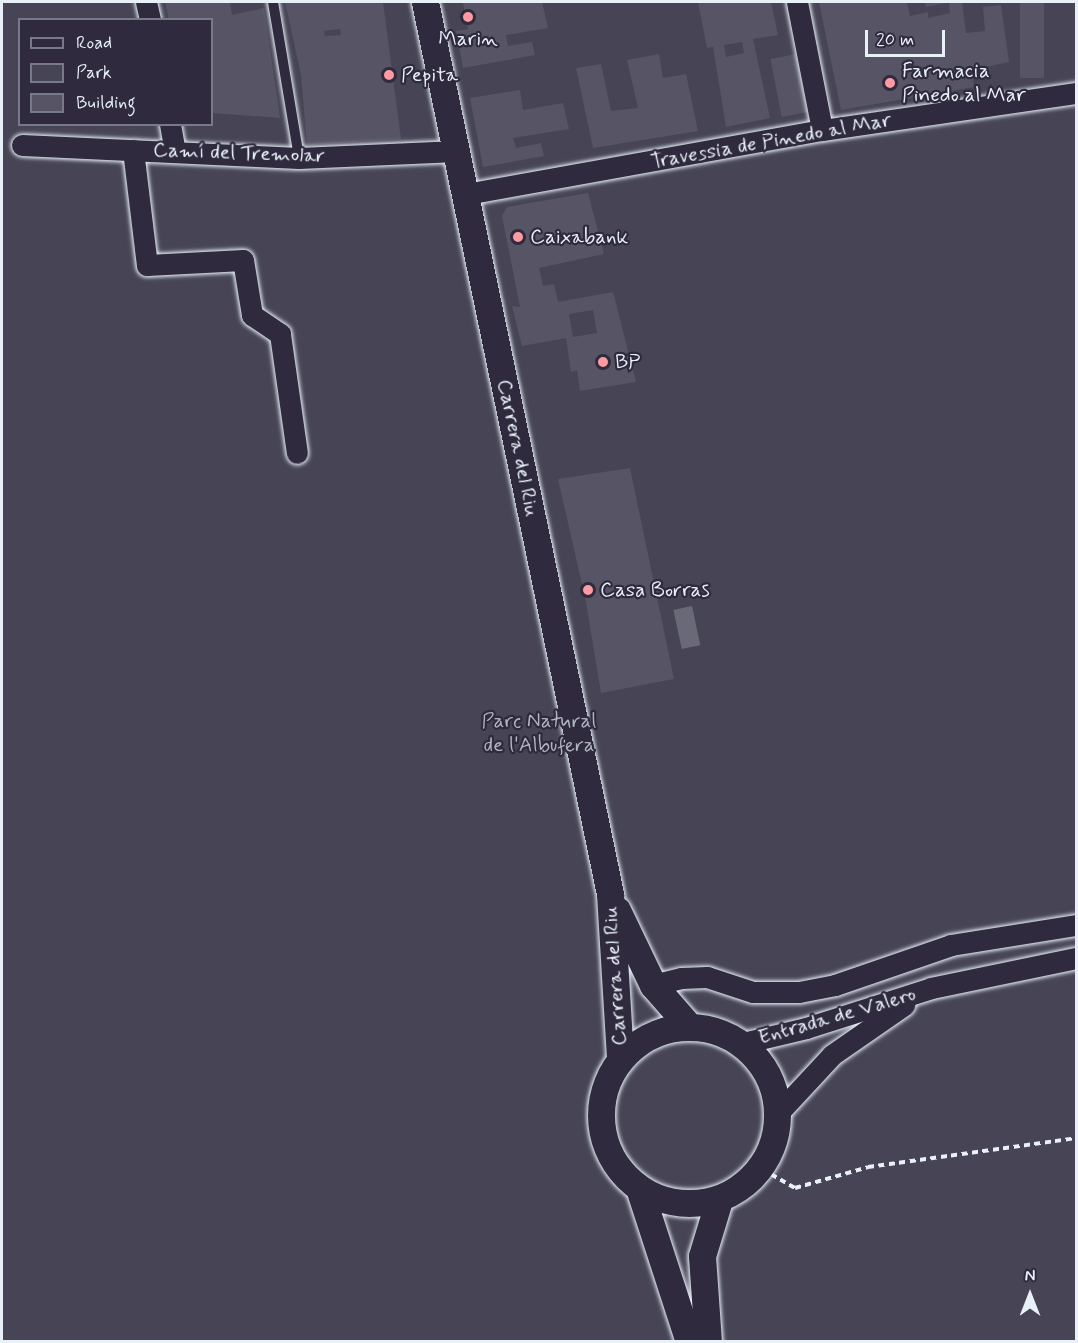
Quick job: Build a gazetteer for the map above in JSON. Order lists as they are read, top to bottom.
{
  "streets": {
    "street": [
      "Travessia de Pinedo al Mar",
      "Camí del Tremolar",
      "Carrera del Riu",
      "Entrada de Valero"
    ]
  },
  "crossings": [
    ["Travessia de Pinedo al Mar", "Carrera del Riu"],
    ["Camí del Tremolar", "Carrera del Riu"],
    ["Carrera del Riu", "Entrada de Valero"]
  ],
  "parks": ["Parc Natural de l'Albufera"],
  "places": [
    "Marin",
    "Pepita",
    "Farmacia Pinedo al Mar",
    "Caixabank",
    "BP",
    "Casa Borras"
  ],
  "legend": ["Road", "Park", "Building"],
  "scale_bar": "20 m",
  "north": "top"
}
